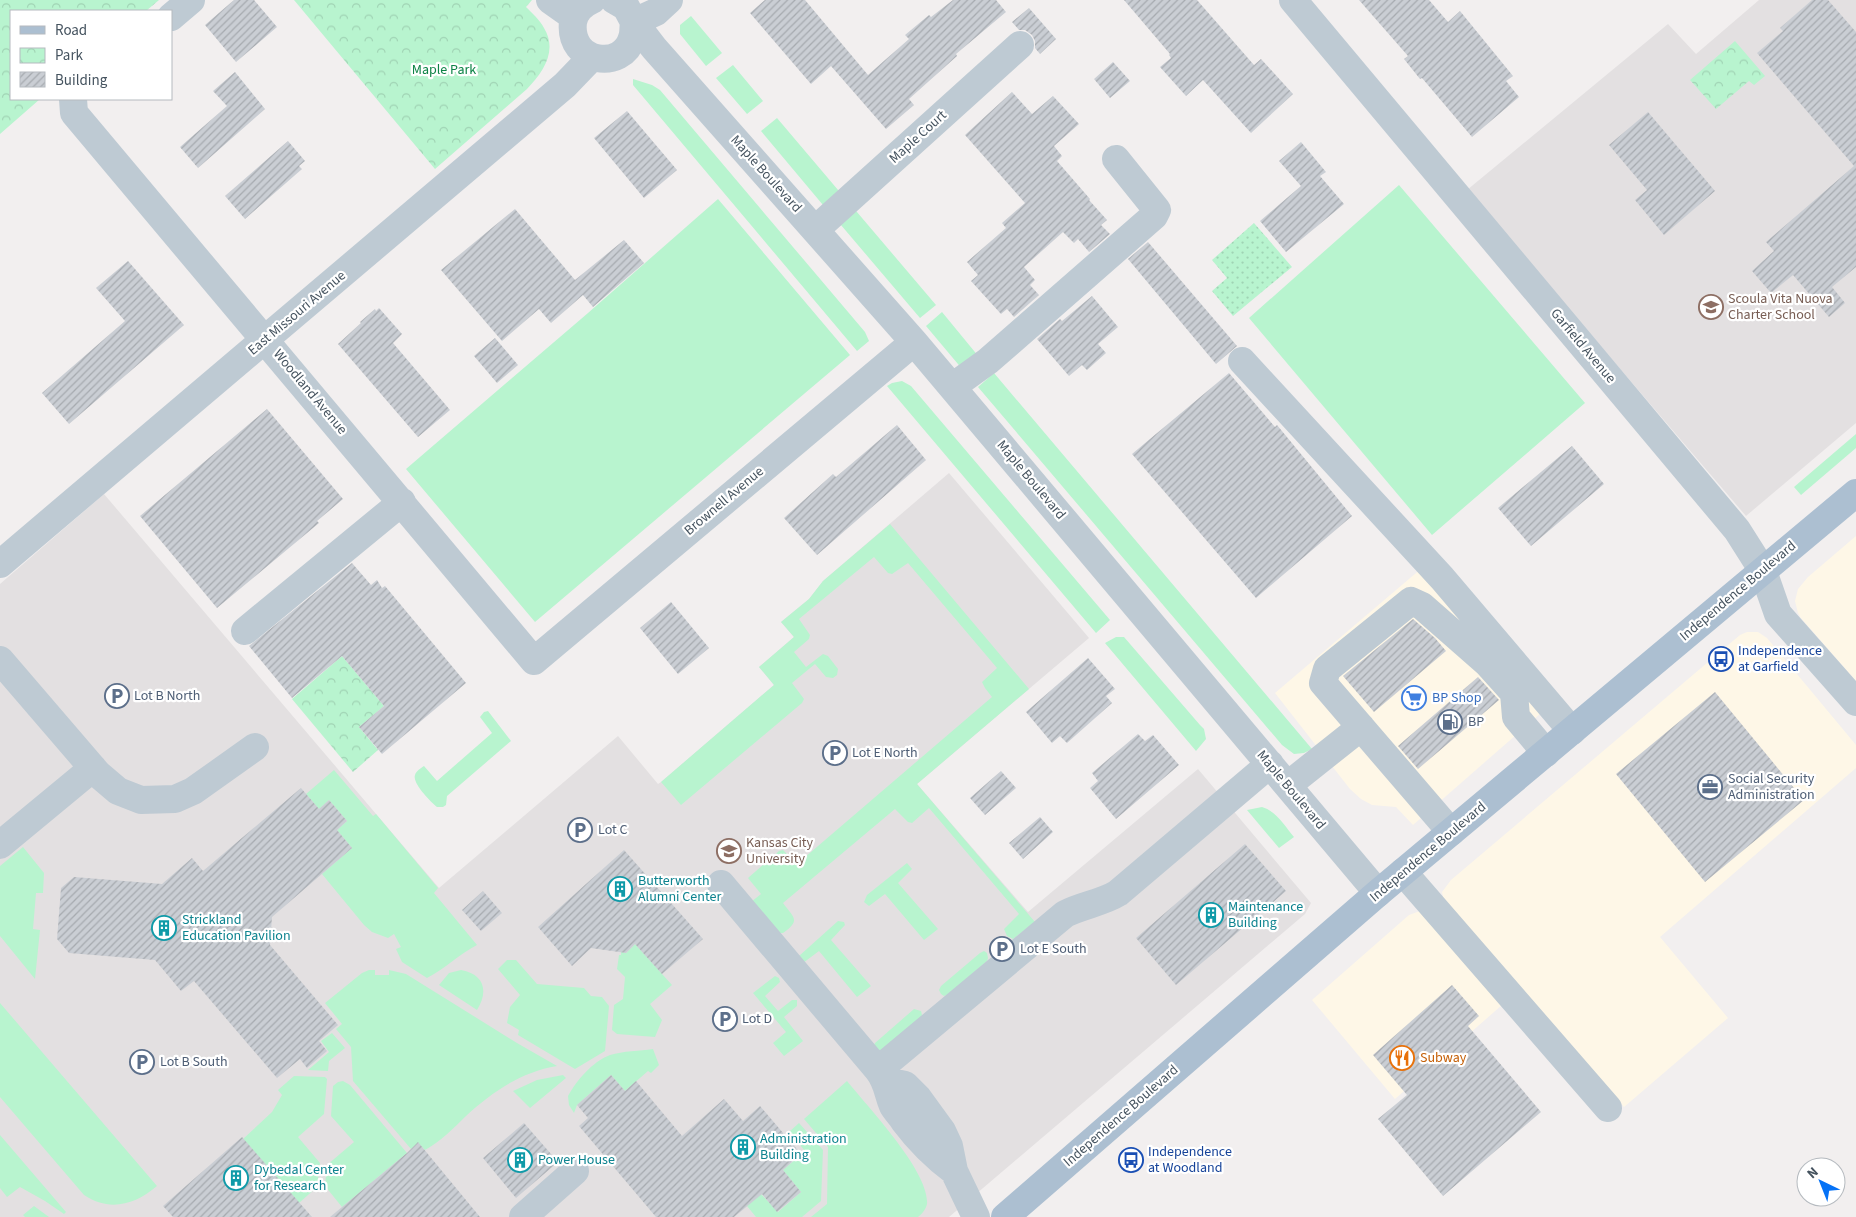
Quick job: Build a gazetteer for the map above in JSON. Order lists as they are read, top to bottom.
{
  "streets": {
    "main road": ["Independence Boulevard"],
    "street": [
      "Maple Court",
      "Maple Boulevard",
      "East Missouri Avenue",
      "Garfield Avenue",
      "Woodland Avenue",
      "Brownell Avenue"
    ]
  },
  "crossings": [
    ["Maple Court", "Maple Boulevard"],
    ["Maple Boulevard", "Brownell Avenue"],
    ["Maple Boulevard", "Independence Boulevard"],
    ["East Missouri Avenue", "Woodland Avenue"],
    ["Garfield Avenue", "Independence Boulevard"],
    ["Woodland Avenue", "Brownell Avenue"]
  ],
  "parks": ["Maple Park"],
  "places": {
    "school or university": ["Scoula Vita Nuova Charter School", "Kansas City University"],
    "bus stop": ["Independence at Garfield", "Independence at Woodland"],
    "parking": [
      "Lot B North",
      "Lot E North",
      "Lot C",
      "Lot E South",
      "Lot D",
      "Lot B South"
    ],
    "supermarket": ["BP Shop"],
    "fuel station": ["BP"],
    "office": ["Social Security Administration"],
    "building": [
      "Butterworth Alumni Center",
      "Maintenance Building",
      "Strickland Education Pavilion",
      "Administration Building",
      "Power House",
      "Dybedal Center for Research"
    ],
    "restaurant": ["Subway"]
  },
  "legend": ["Road", "Park", "Building"],
  "north": "top left"
}
